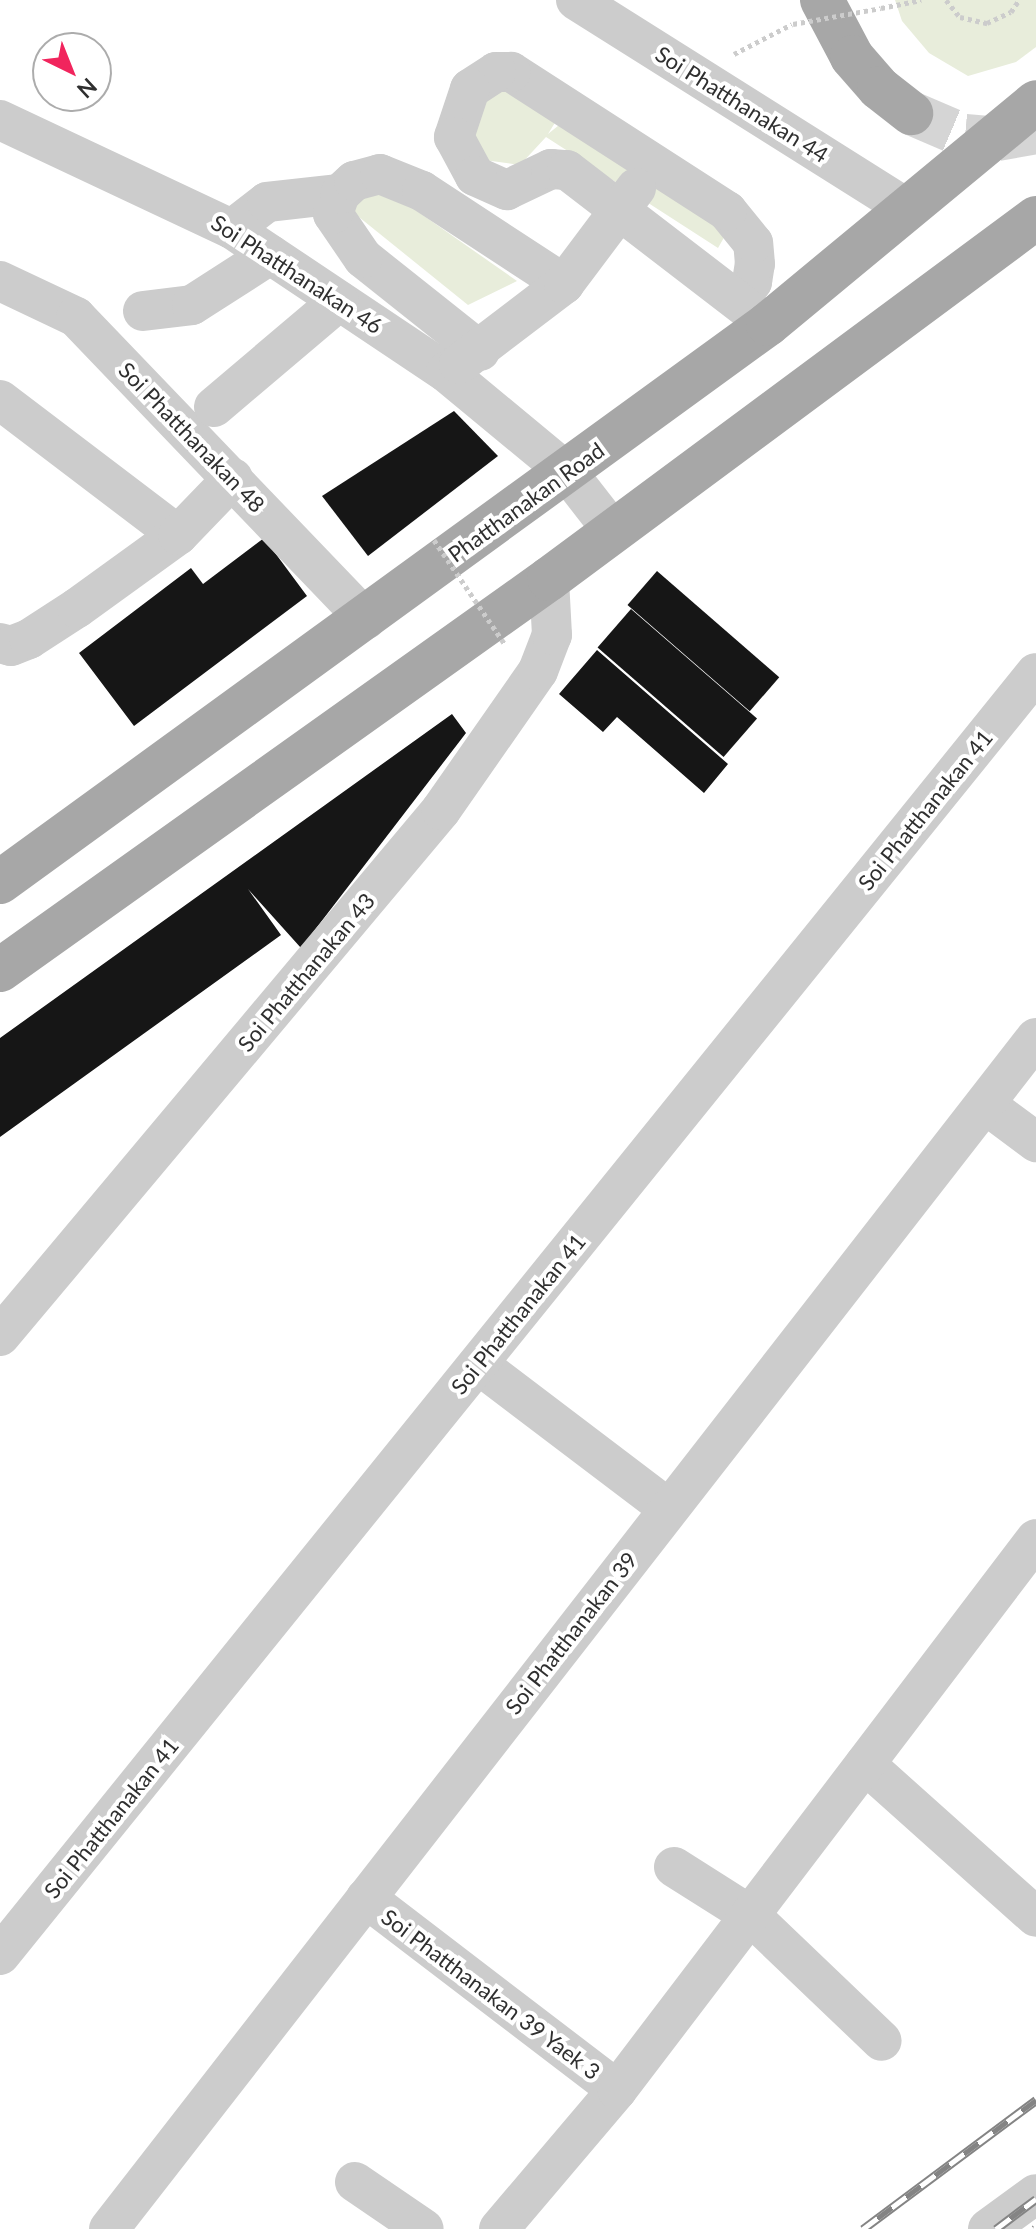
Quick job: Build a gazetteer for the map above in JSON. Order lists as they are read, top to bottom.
{
  "streets": {
    "main road": ["Phatthanakan Road"],
    "street": [
      "Soi Phatthanakan 44",
      "Soi Phatthanakan 46",
      "Soi Phatthanakan 48",
      "Soi Phatthanakan 41",
      "Soi Phatthanakan 43",
      "Soi Phatthanakan 39",
      "Soi Phatthanakan 39 Yaek 3"
    ]
  },
  "crossings": [
    ["Soi Phatthanakan 44", "Phatthanakan Road"],
    ["Soi Phatthanakan 46", "Phatthanakan Road"],
    ["Soi Phatthanakan 48", "Phatthanakan Road"],
    ["Soi Phatthanakan 39", "Soi Phatthanakan 39 Yaek 3"]
  ],
  "north": "bottom right"
}
